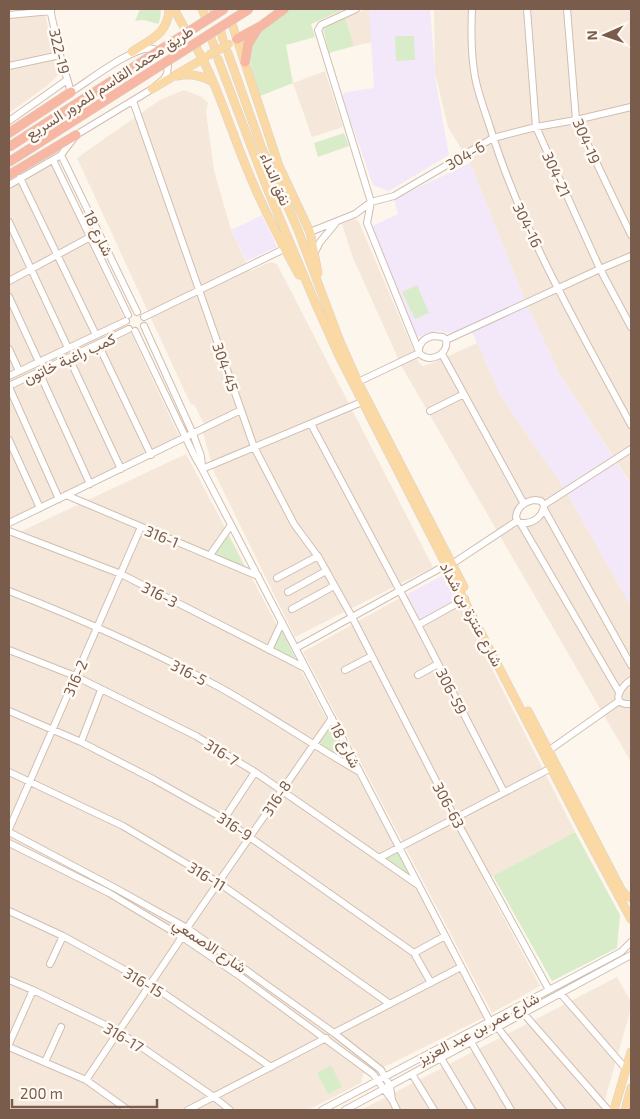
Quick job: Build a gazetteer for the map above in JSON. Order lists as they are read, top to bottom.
{
  "streets": {
    "highway": ["طريق محمد القاسم للمرور السريع"],
    "main road": ["نفق النداء", "شارع عنترة بن شداد"],
    "street": [
      "322-19",
      "304-19",
      "304-6",
      "304-21",
      "304-16",
      "شارع 18",
      "كمب راغبة خاتون",
      "304-45",
      "316-1",
      "316-3",
      "316-5",
      "316-2",
      "306-59",
      "316-7",
      "316-8",
      "306-63",
      "316-9",
      "316-11",
      "شارع الاصمعي",
      "316-15",
      "شارع عمر بن عبد العزيز",
      "316-17"
    ]
  },
  "crossings": [
    ["304-19", "304-6"],
    ["304-6", "304-21"],
    ["304-6", "304-16"],
    ["نفق النداء", "شارع عنترة بن شداد"],
    ["شارع 18", "كمب راغبة خاتون"],
    ["شارع 18", "316-1"],
    ["شارع 18", "316-3"],
    ["شارع 18", "316-5"],
    ["شارع 18", "316-7"],
    ["شارع 18", "316-8"],
    ["شارع 18", "شارع عمر بن عبد العزيز"],
    ["304-45", "306-63"],
    ["316-1", "316-2"],
    ["316-3", "316-2"],
    ["316-5", "316-2"],
    ["316-5", "316-8"],
    ["316-2", "316-7"],
    ["316-2", "316-9"],
    ["316-2", "316-11"],
    ["316-2", "شارع الاصمعي"],
    ["316-7", "316-8"],
    ["316-8", "316-9"],
    ["316-8", "316-11"],
    ["316-8", "شارع الاصمعي"],
    ["306-63", "شارع عمر بن عبد العزيز"],
    ["شارع الاصمعي", "شارع عمر بن عبد العزيز"]
  ],
  "scale_bar": "200 m",
  "north": "left"
}
